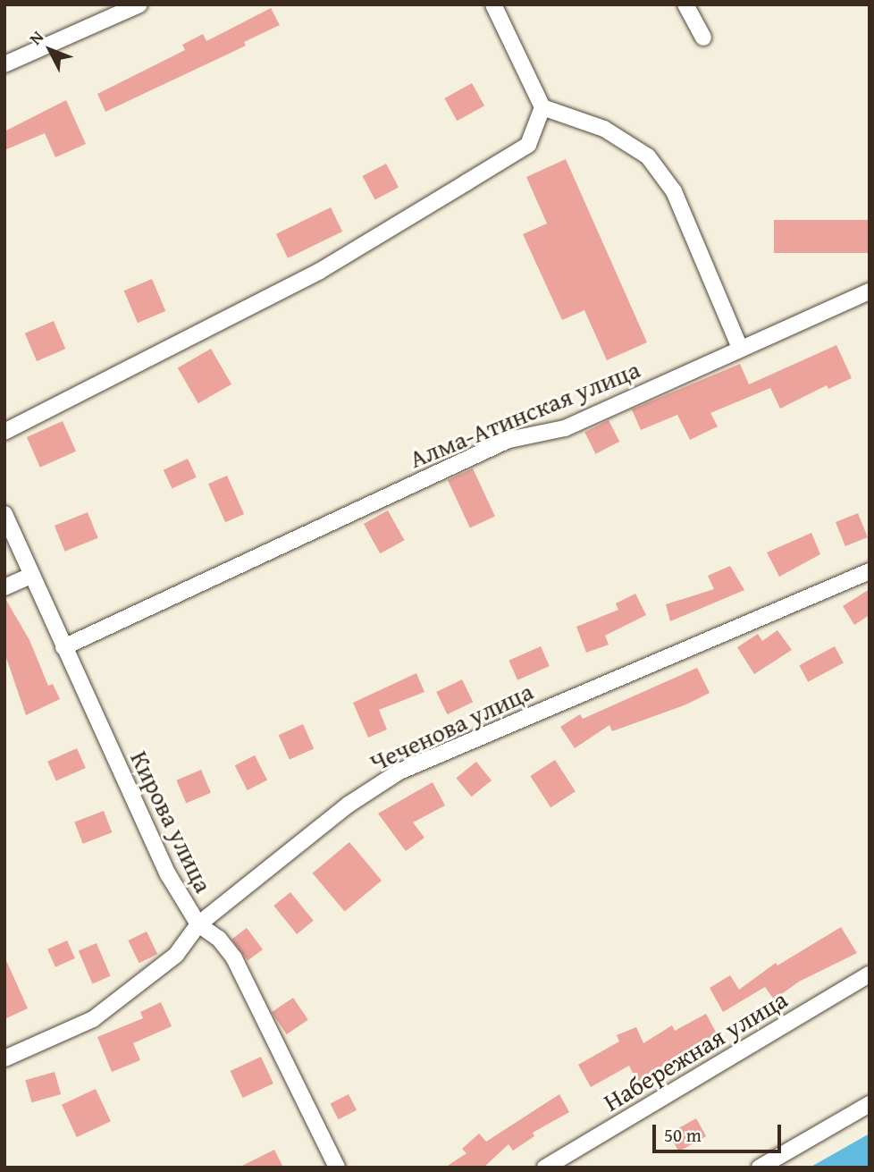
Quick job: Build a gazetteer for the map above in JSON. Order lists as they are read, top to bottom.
{
  "streets": {
    "street": [
      "Алма-Атинская улица",
      "Чеченова улица",
      "Кирова улица",
      "Набережная улица"
    ]
  },
  "crossings": [
    ["Алма-Атинская улица", "Кирова улица"],
    ["Чеченова улица", "Кирова улица"]
  ],
  "scale_bar": "50 m",
  "north": "top left"
}
